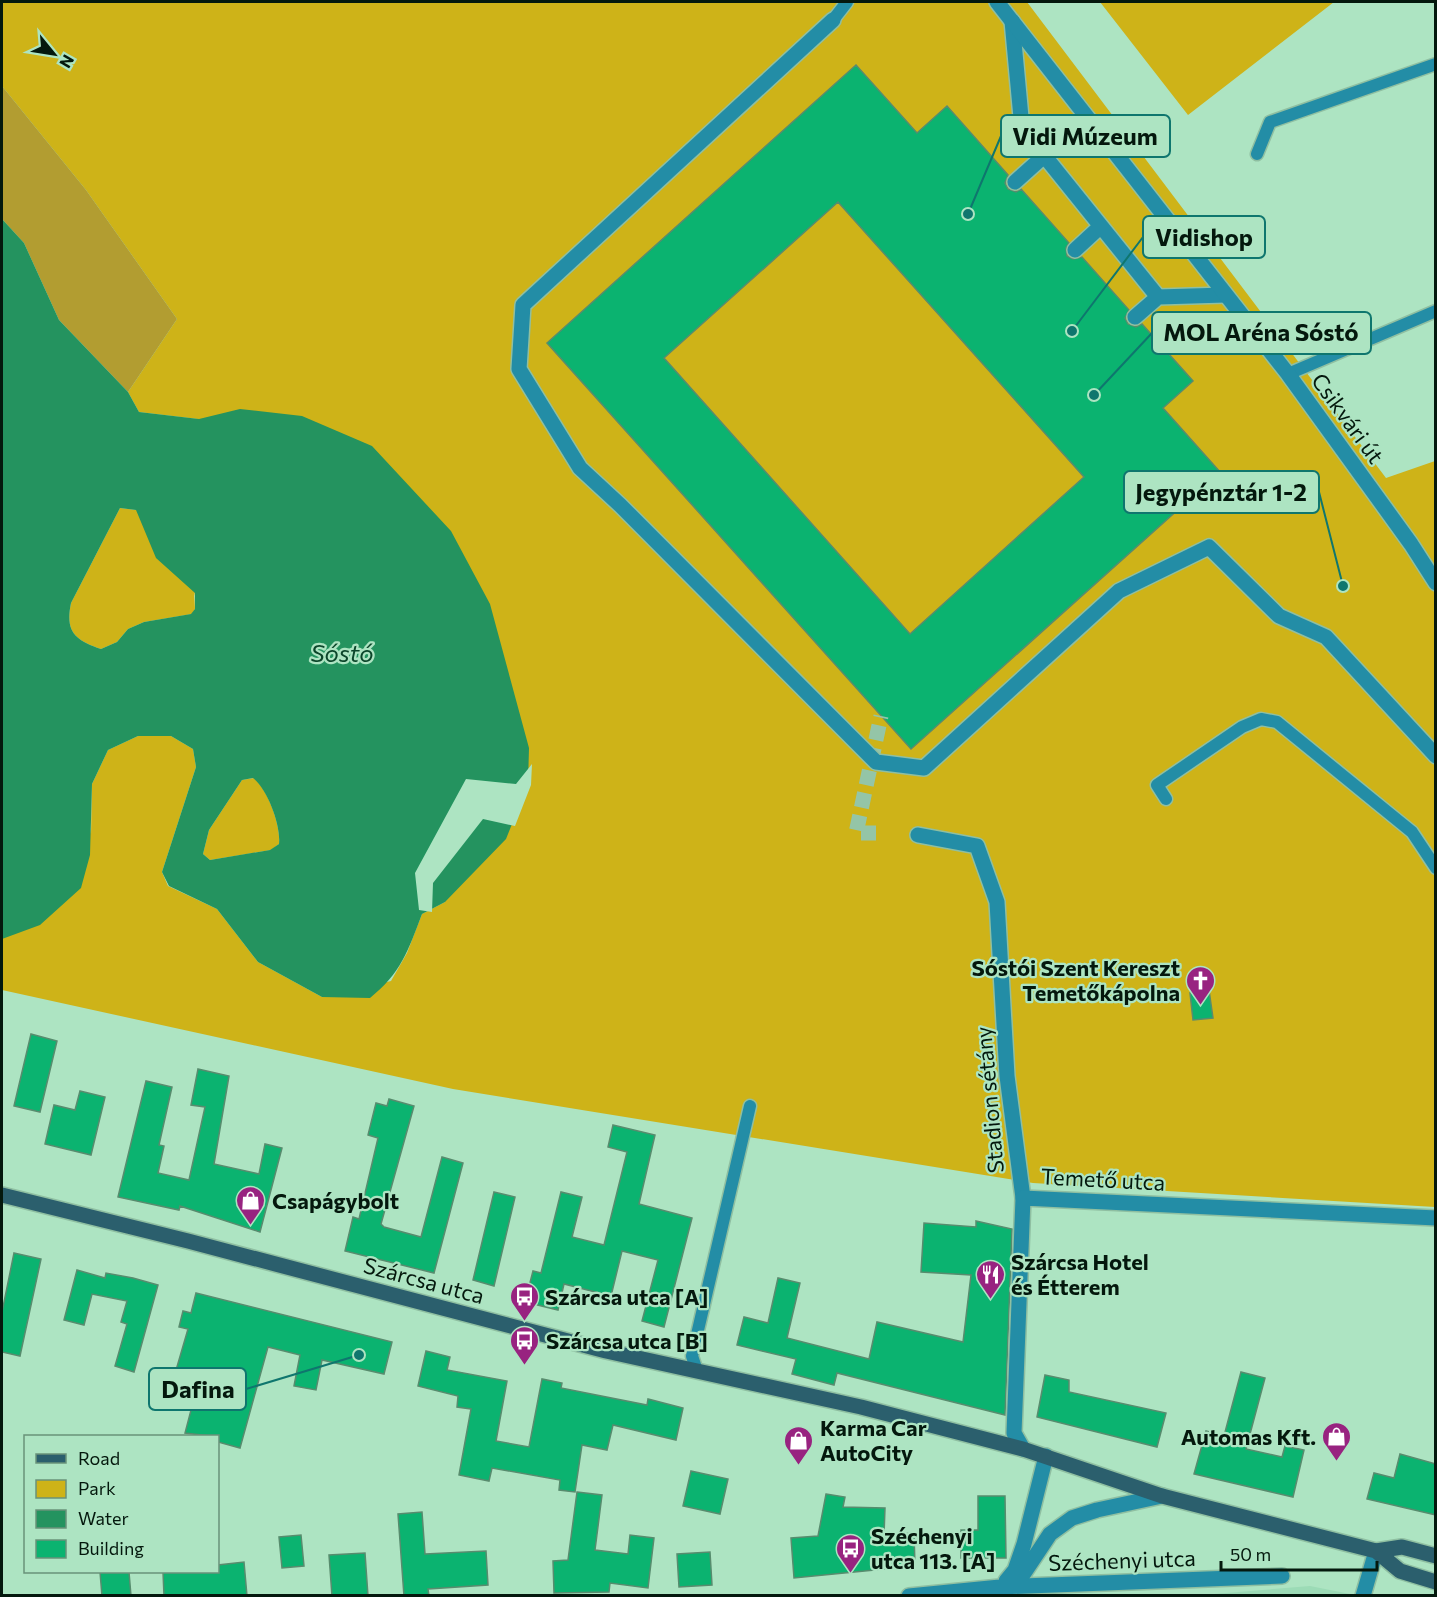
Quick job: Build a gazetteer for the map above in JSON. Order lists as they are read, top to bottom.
{
  "streets": {
    "main road": ["Szárcsa utca", "Széchenyi utca"],
    "street": ["Csikvári út", "Stadion sétány", "Temető utca"]
  },
  "crossings": [
    ["Stadion sétány", "Temető utca"],
    ["Temető utca", "Szárcsa utca"],
    ["Szárcsa utca", "Széchenyi utca"]
  ],
  "water": ["Sóstó"],
  "places": {
    "other": [
      "Vidi Múzeum",
      "Vidishop",
      "MOL Aréna Sóstó",
      "Jegypénztár 1-2",
      "Dafina"
    ],
    "church": ["Sóstói Szent Kereszt Temetőkápolna"],
    "shop": ["Csapágybolt", "Automas Kft.", "Karma Car AutoCity"],
    "restaurant": ["Szárcsa Hotel és Étterem"],
    "bus stop": ["Szárcsa utca [A]", "Szárcsa utca [B]", "Széchenyi utca 113. [A]"]
  },
  "legend": [
    "Road",
    "Park",
    "Water",
    "Building"
  ],
  "scale_bar": "50 m",
  "north": "bottom right"
}
